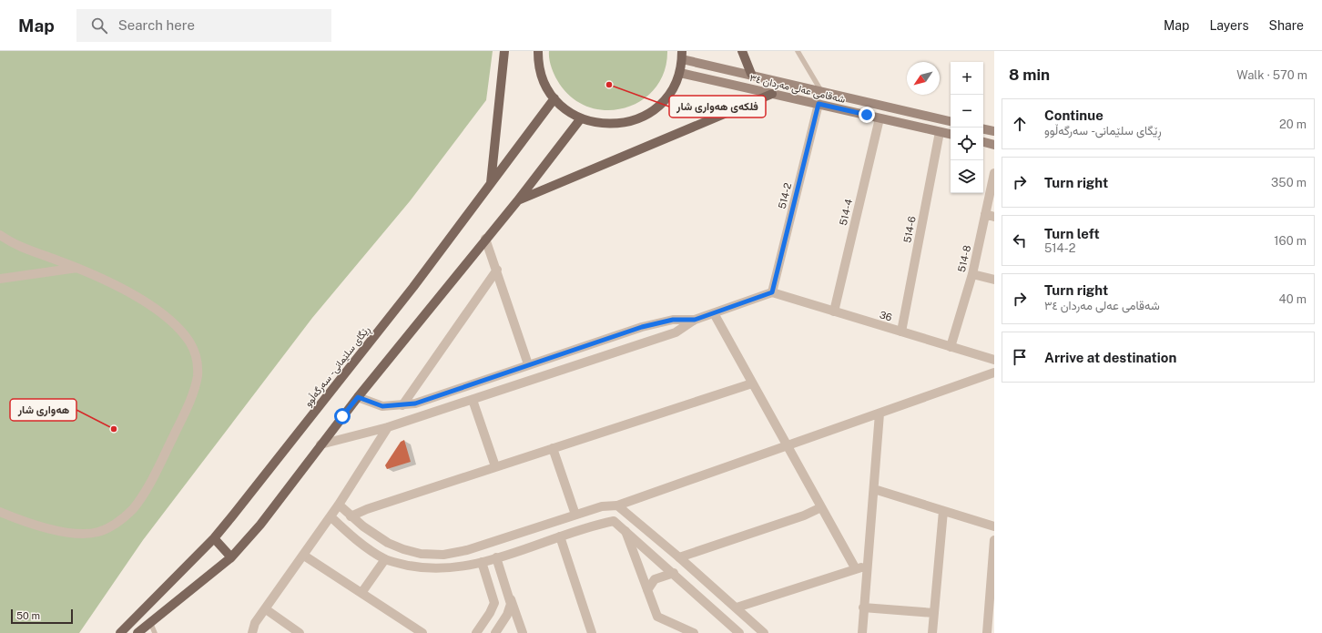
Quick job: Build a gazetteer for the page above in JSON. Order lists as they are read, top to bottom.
{
  "streets": {
    "main road": ["شەقامی عەلی مەردان ٣٤", "ڕێگای سلێمانی - سەرگەڵوو"],
    "street": [
      "514-2",
      "514-4",
      "514-6",
      "514-8",
      "36"
    ]
  },
  "crossings": [
    ["شەقامی عەلی مەردان ٣٤", "514-2"],
    ["شەقامی عەلی مەردان ٣٤", "514-4"],
    ["شەقامی عەلی مەردان ٣٤", "514-6"],
    ["514-2", "36"],
    ["514-4", "36"],
    ["514-6", "36"],
    ["514-8", "36"]
  ],
  "places": ["فلکەی هەواری شار", "هەواری شار"],
  "scale_bar": "50 m",
  "north": "bottom left",
  "page": {
    "header": "Map",
    "search": "Search here",
    "nav": ["Map", "Layers", "Share"],
    "heading": ["8 min", "Walk · 570 m"],
    "map_buttons": ["+", "−"],
    "list": [
      ["Continue", "ڕێگای سلێمانی - سەرگەڵوو", "20 m"],
      ["Turn right", "350 m"],
      ["Turn left", "514-2", "160 m"],
      ["Turn right", "شەقامی عەلی مەردان ٣٤", "40 m"],
      "Arrive at destination"
    ],
    "scale": "50 m"
  }
}
